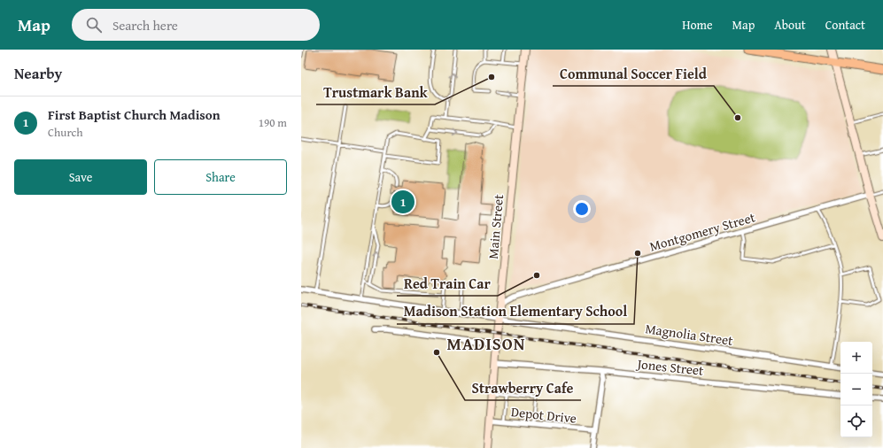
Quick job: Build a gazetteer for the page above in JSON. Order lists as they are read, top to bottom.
{
  "streets": {
    "street": [
      "Main Street",
      "Montgomery Street",
      "Magnolia Street",
      "Jones Street",
      "Depot Drive"
    ]
  },
  "crossings": [
    ["Main Street", "Montgomery Street"],
    ["Main Street", "Magnolia Street"],
    ["Main Street", "Jones Street"],
    ["Main Street", "Depot Drive"]
  ],
  "districts": ["MADISON"],
  "places": [
    "Trustmark Bank",
    "Communal Soccer Field",
    "Madison Station Elementary School",
    "Red Train Car",
    "Strawberry Cafe"
  ],
  "page": {
    "header": "Map",
    "search": "Search here",
    "nav": [
      "Home",
      "Map",
      "About",
      "Contact"
    ],
    "heading": "Nearby",
    "list": [
      {
        "mark": "1",
        "name": "First Baptist Church Madison",
        "note": "Church",
        "value": "190 m"
      }
    ],
    "buttons": ["Save", "Share"],
    "pins": "1",
    "map_buttons": ["+", "−"]
  }
}
